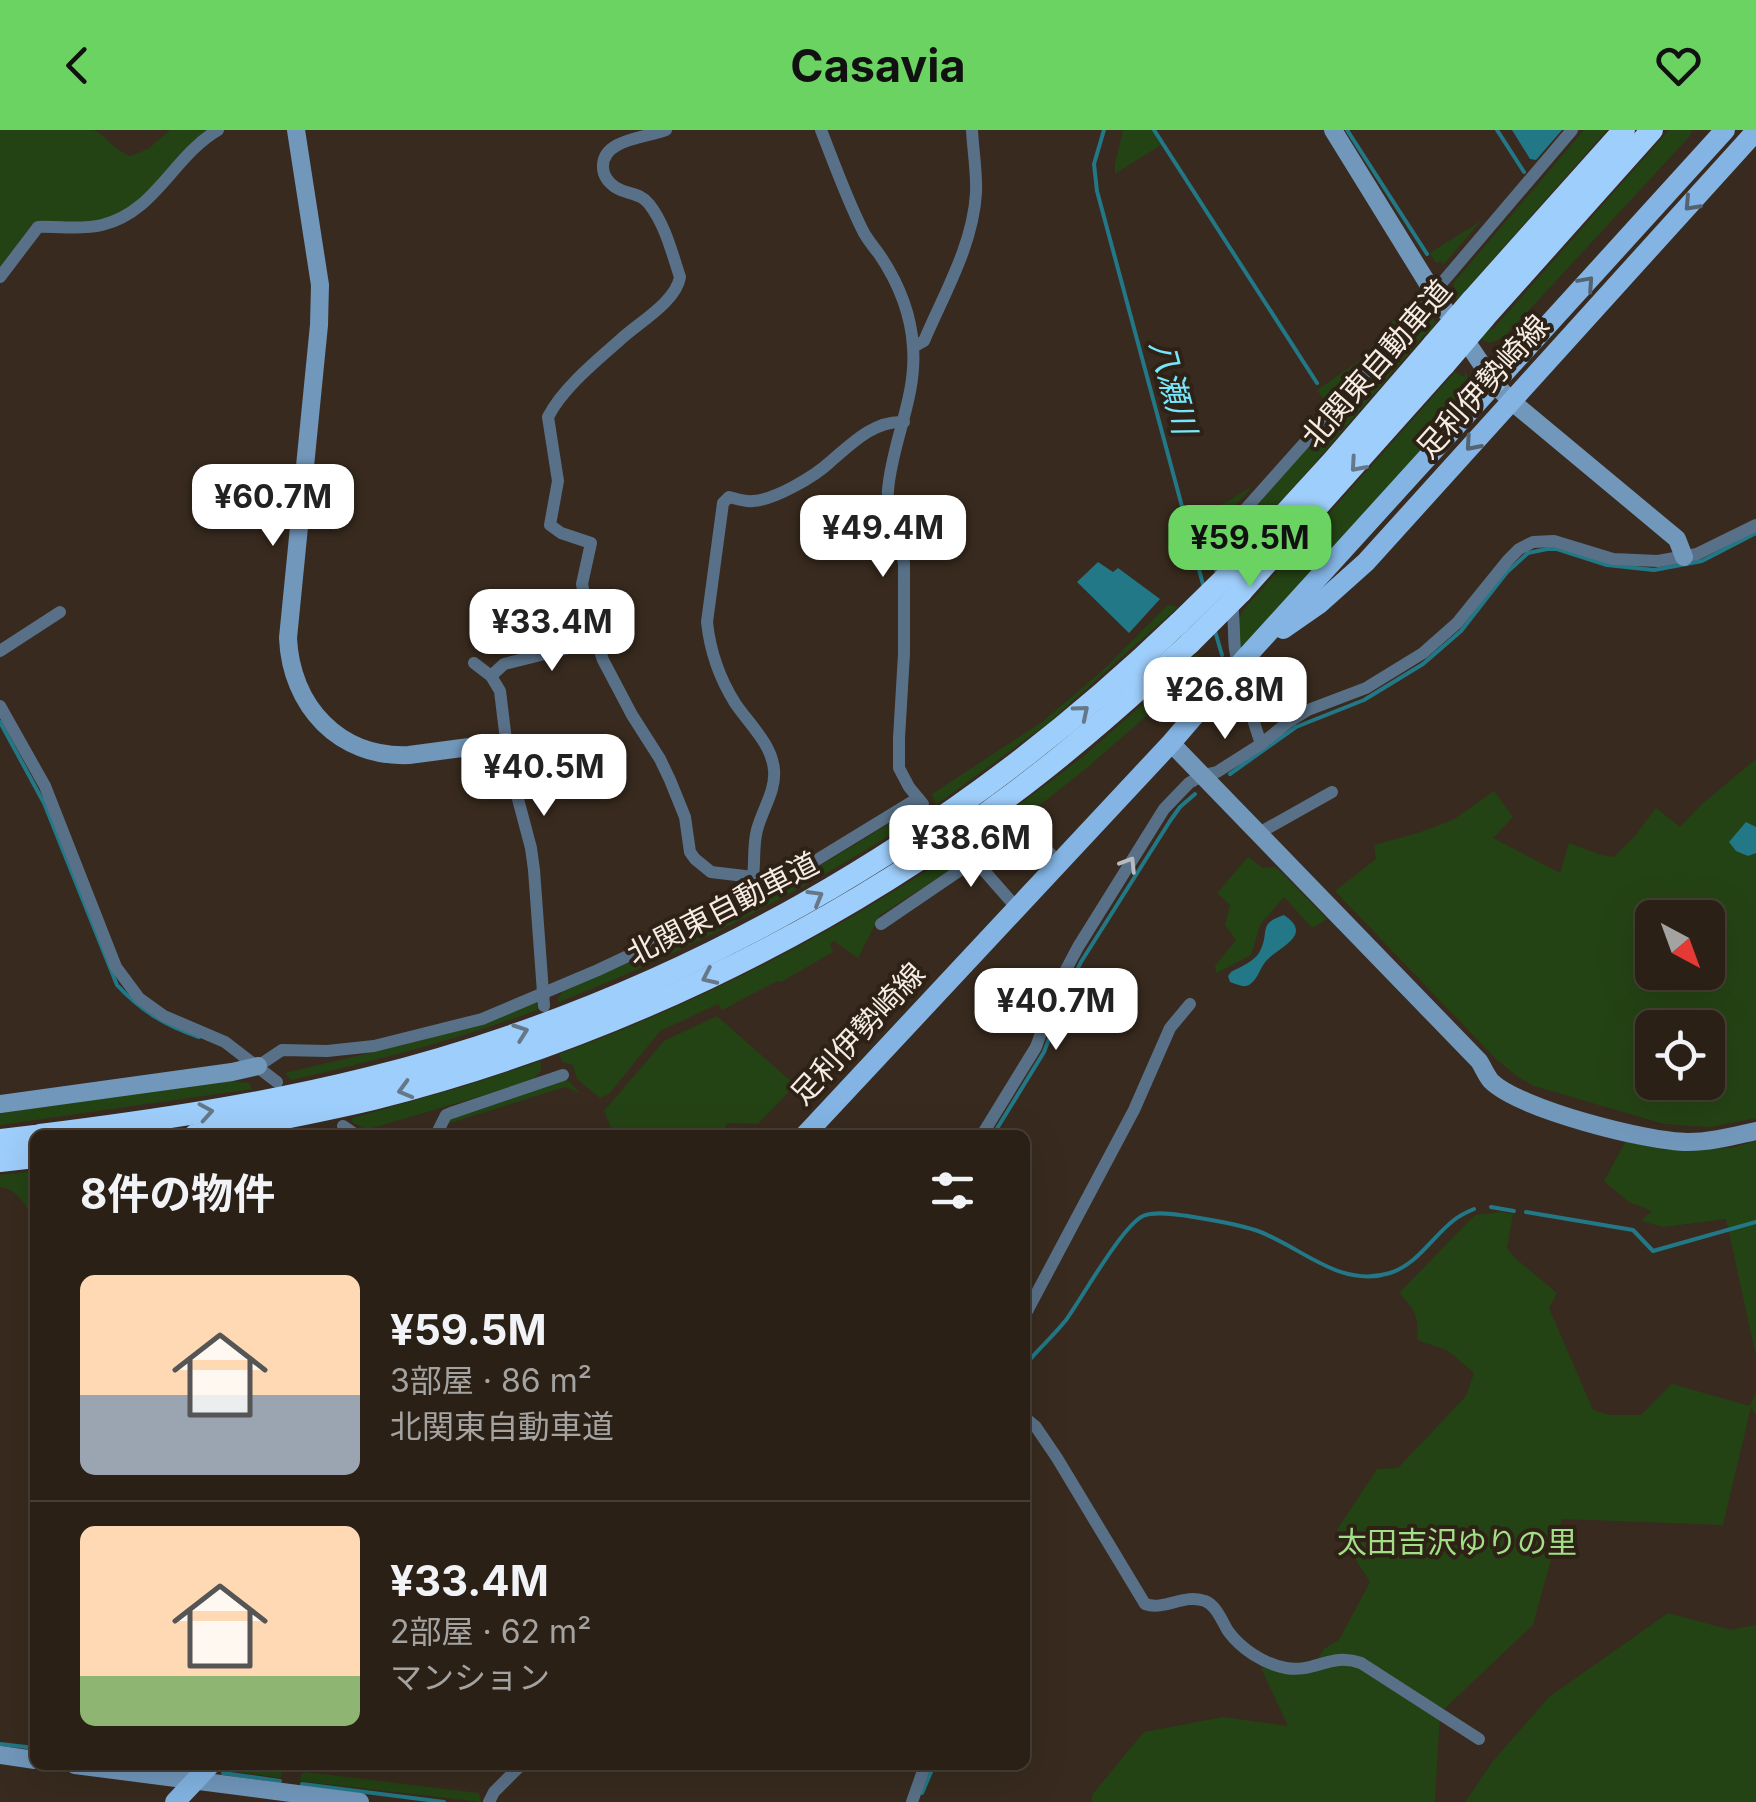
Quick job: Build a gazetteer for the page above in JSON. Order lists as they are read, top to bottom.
{
  "streets": {
    "highway": ["北関東自動車道"],
    "main road": ["足利伊勢崎線"]
  },
  "water": ["八瀬川"],
  "parks": ["太田吉沢ゆりの里"],
  "north": "bottom right",
  "page": {
    "header": "Casavia",
    "price": [
      "¥60.7M",
      "¥49.4M",
      "¥59.5M",
      "¥33.4M",
      "¥26.8M",
      "¥40.5M",
      "¥38.6M",
      "¥40.7M"
    ],
    "heading": "8件の物件",
    "list": [
      {
        "name": "¥59.5M",
        "note": "3部屋 · 86 m² · 北関東自動車道"
      },
      {
        "name": "¥33.4M",
        "note": "2部屋 · 62 m² · マンション"
      }
    ]
  }
}
